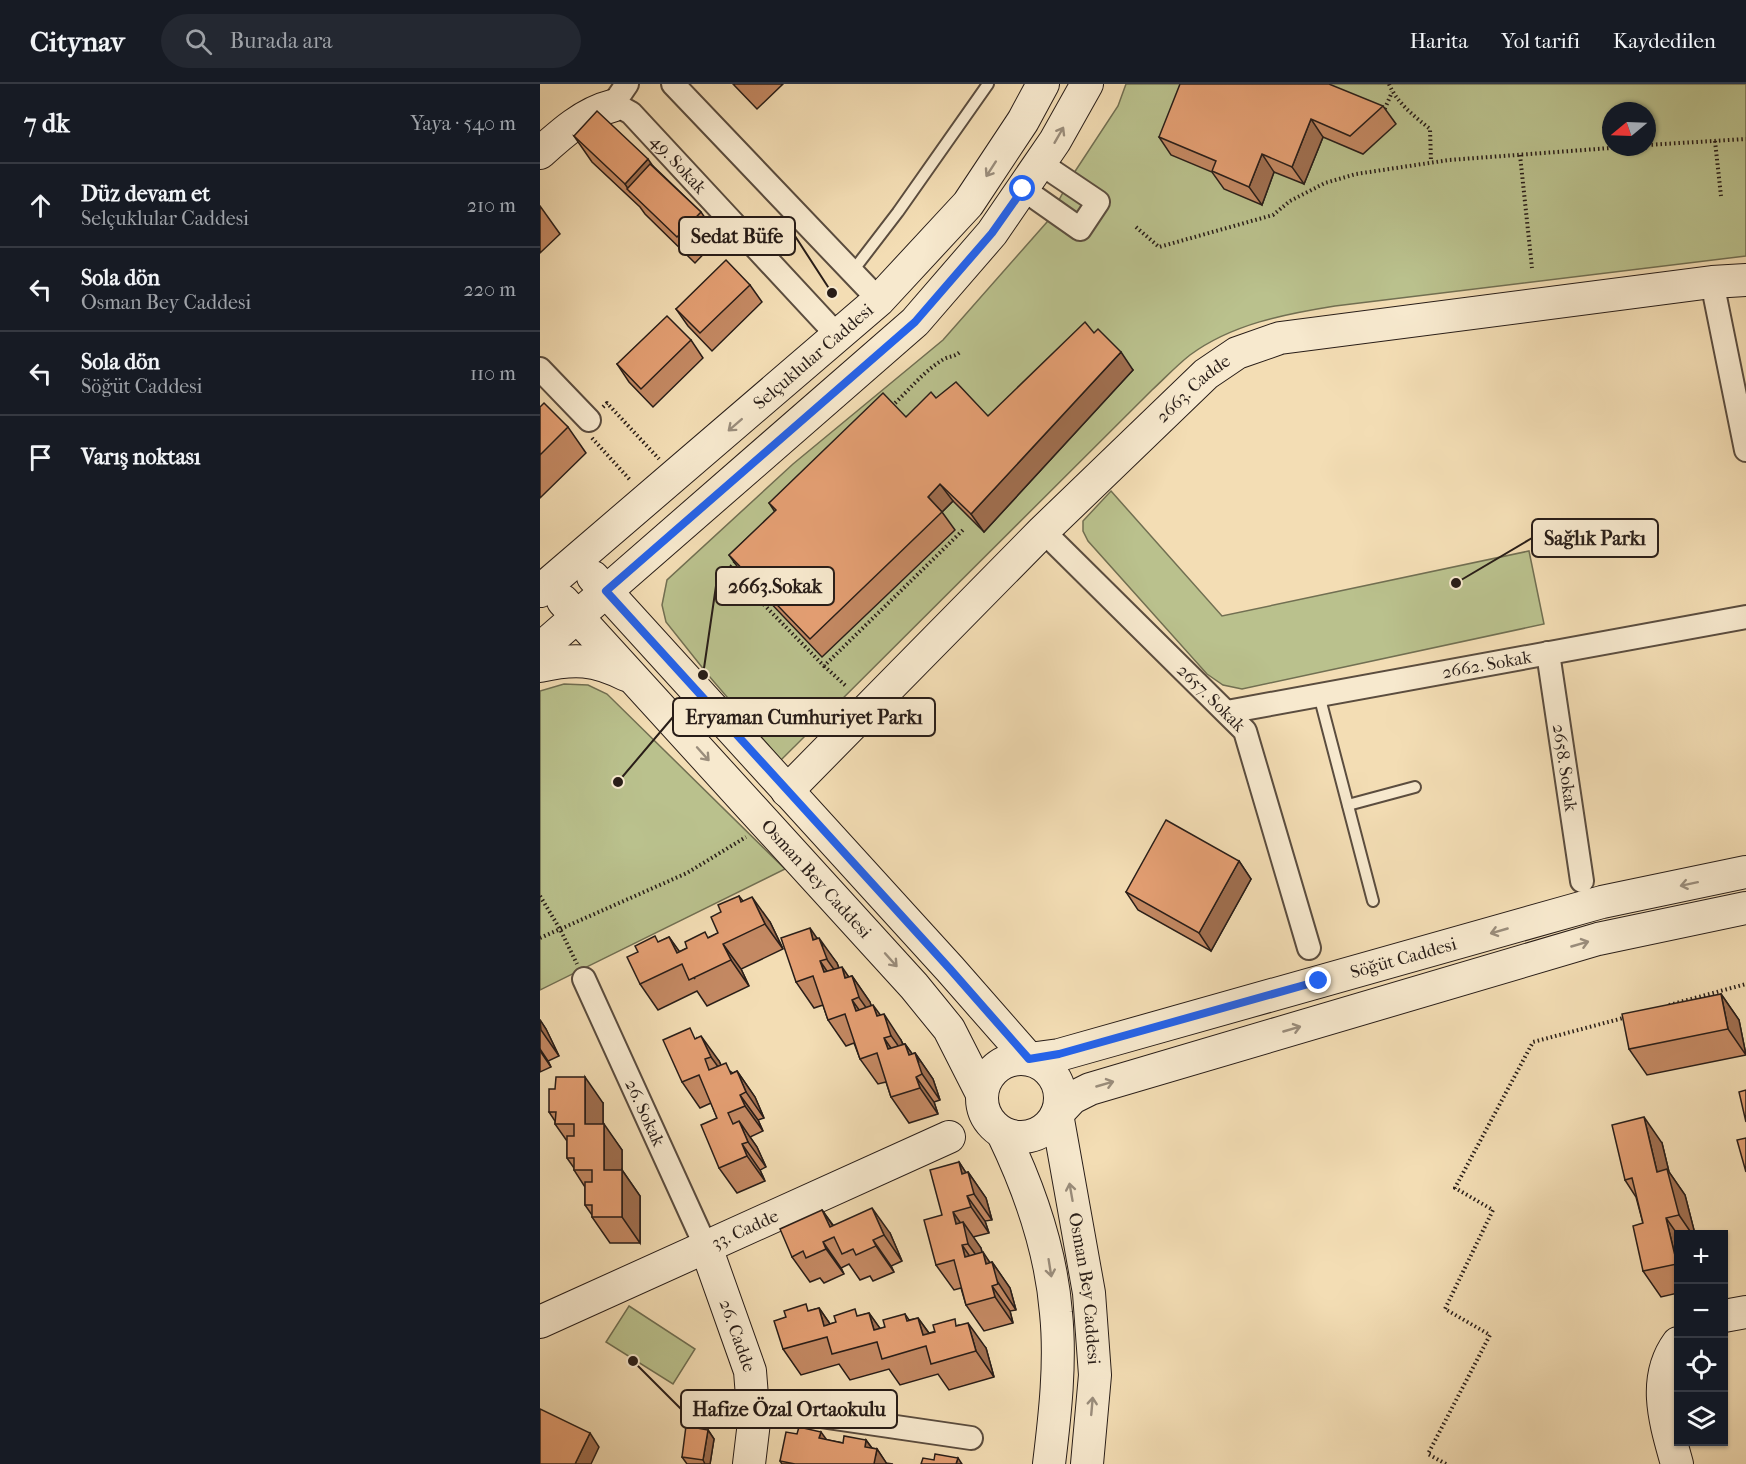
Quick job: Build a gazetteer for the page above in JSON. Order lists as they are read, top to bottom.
{
  "streets": {
    "main road": [
      "Selçuklular Caddesi",
      "2663. Cadde",
      "Osman Bey Caddesi",
      "Söğüt Caddesi",
      "33. Cadde",
      "26. Cadde"
    ],
    "street": [
      "49. Sokak",
      "2662. Sokak",
      "2657. Sokak",
      "2658. Sokak",
      "26. Sokak"
    ]
  },
  "crossings": [
    ["49. Sokak", "Selçuklular Caddesi"],
    ["Selçuklular Caddesi", "Osman Bey Caddesi"],
    ["2663. Cadde", "2657. Sokak"],
    ["2663. Cadde", "Osman Bey Caddesi"],
    ["2662. Sokak", "2657. Sokak"],
    ["2662. Sokak", "2658. Sokak"],
    ["Osman Bey Caddesi", "Söğüt Caddesi"],
    ["Osman Bey Caddesi", "33. Cadde"],
    ["Söğüt Caddesi", "33. Cadde"],
    ["26. Sokak", "33. Cadde"],
    ["26. Sokak", "26. Cadde"],
    ["33. Cadde", "26. Cadde"]
  ],
  "places": [
    "Sedat Büfe",
    "Sağlık Parkı",
    "2663.Sokak",
    "Eryaman Cumhuriyet Parkı",
    "Hafize Özal Ortaokulu"
  ],
  "north": "left",
  "page": {
    "header": "Citynav",
    "search": "Burada ara",
    "nav": ["Harita", "Yol tarifi", "Kaydedilen"],
    "heading": ["7 dk", "Yaya · 540 m"],
    "list": [
      ["Düz devam et", "Selçuklular Caddesi", "210 m"],
      ["Sola dön", "Osman Bey Caddesi", "220 m"],
      ["Sola dön", "Söğüt Caddesi", "110 m"],
      "Varış noktası"
    ],
    "map_buttons": ["+", "−"]
  }
}
